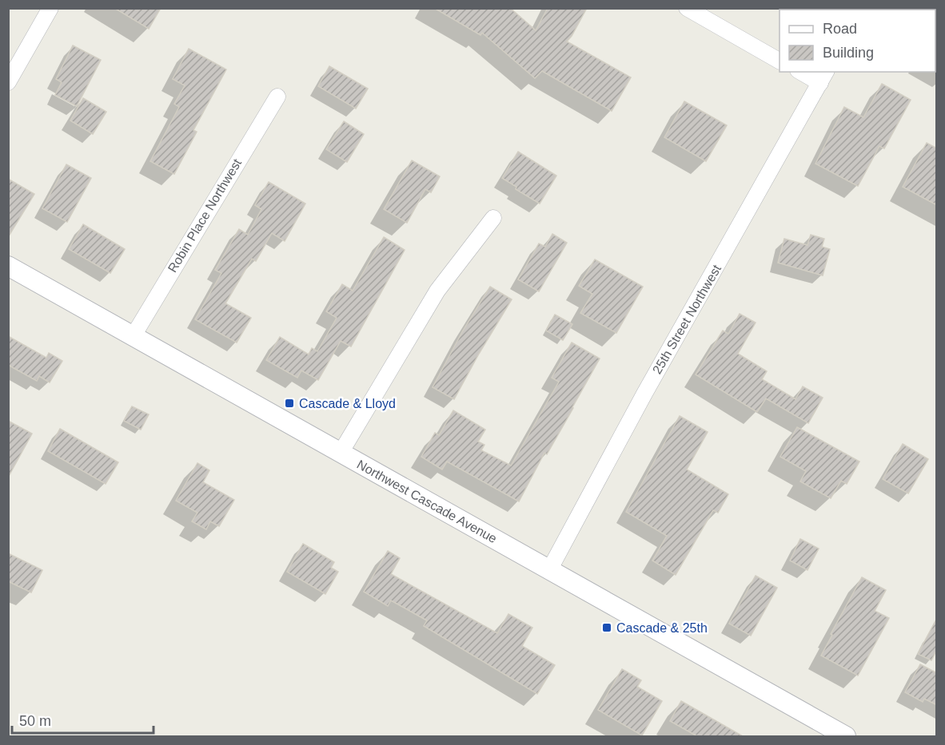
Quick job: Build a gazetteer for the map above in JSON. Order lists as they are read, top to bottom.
{
  "streets": {
    "street": ["Robin Place Northwest", "25th Street Northwest", "Northwest Cascade Avenue"]
  },
  "crossings": [
    ["Robin Place Northwest", "Northwest Cascade Avenue"],
    ["25th Street Northwest", "Northwest Cascade Avenue"]
  ],
  "places": {
    "transit": ["Cascade & Lloyd", "Cascade & 25th"]
  },
  "legend": ["Road", "Building"],
  "scale_bar": "50 m"
}
